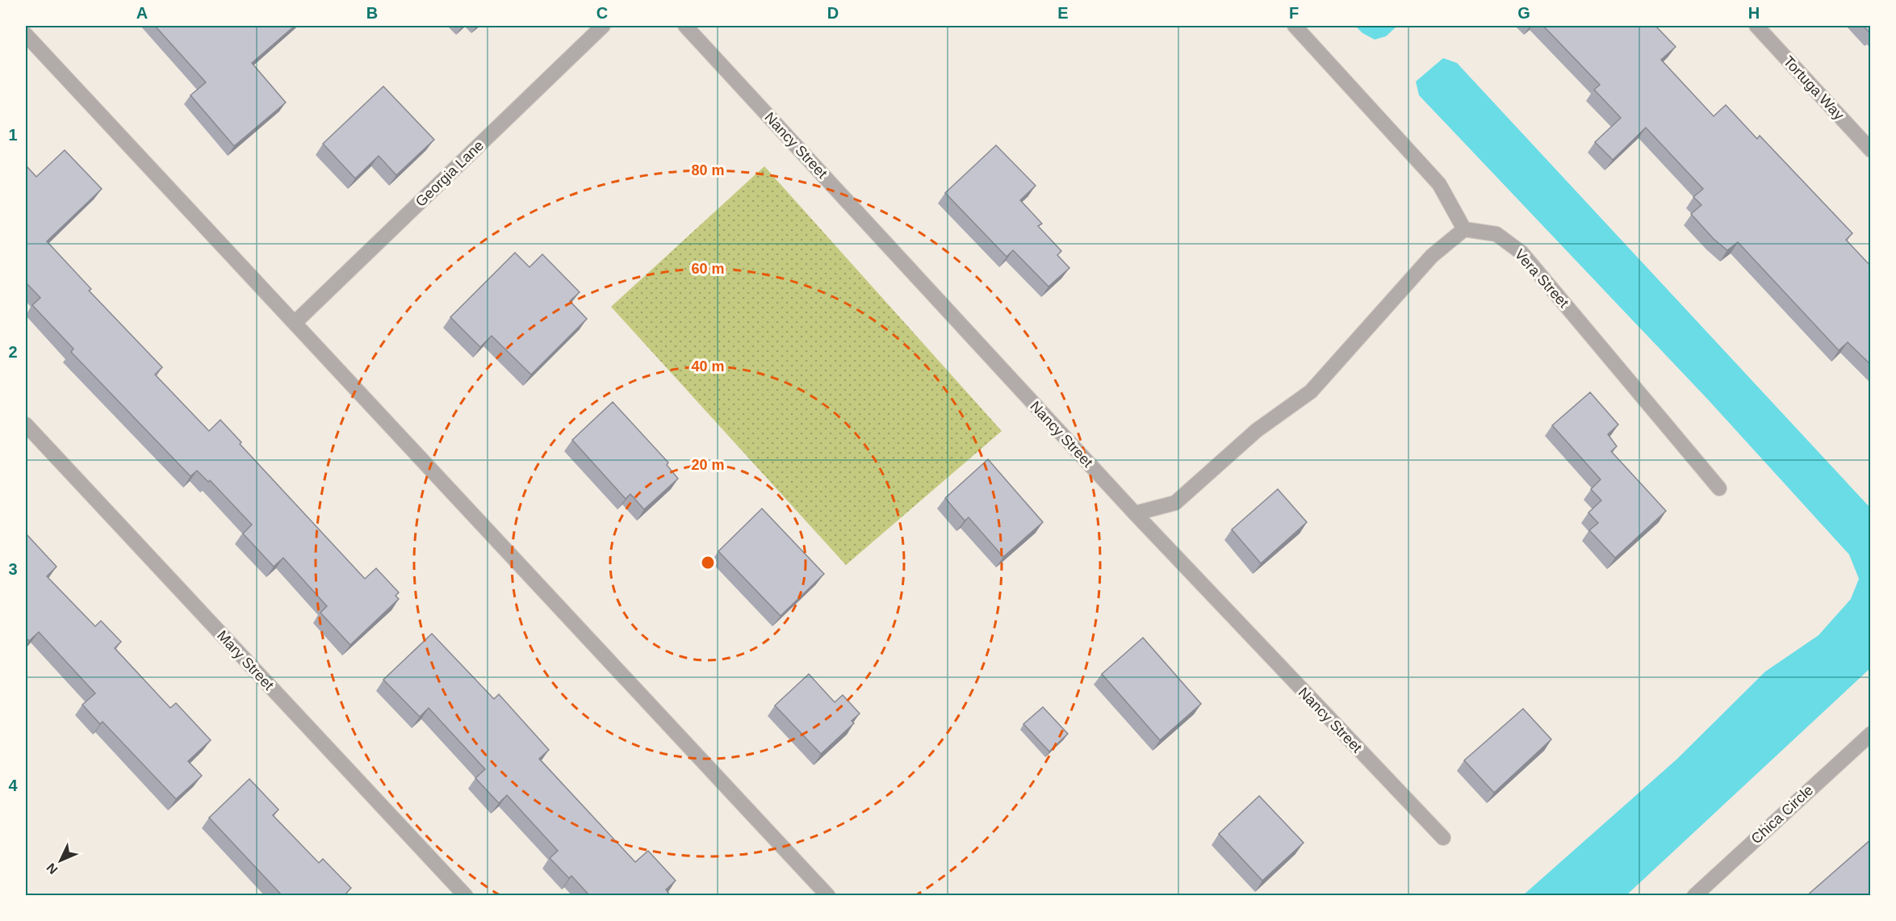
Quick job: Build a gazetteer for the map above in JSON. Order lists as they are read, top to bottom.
{
  "streets": {
    "street": [
      "Tortuga Way",
      "Nancy Street",
      "Georgia Lane",
      "Vera Street",
      "Mary Street",
      "Chica Circle"
    ]
  },
  "north": "bottom left",
  "grid": {
    "columns": [
      "A",
      "B",
      "C",
      "D",
      "E",
      "F",
      "G",
      "H"
    ],
    "rows": [
      "1",
      "2",
      "3",
      "4"
    ]
  },
  "rings": [
    "80 m",
    "60 m",
    "40 m",
    "20 m"
  ]
}
